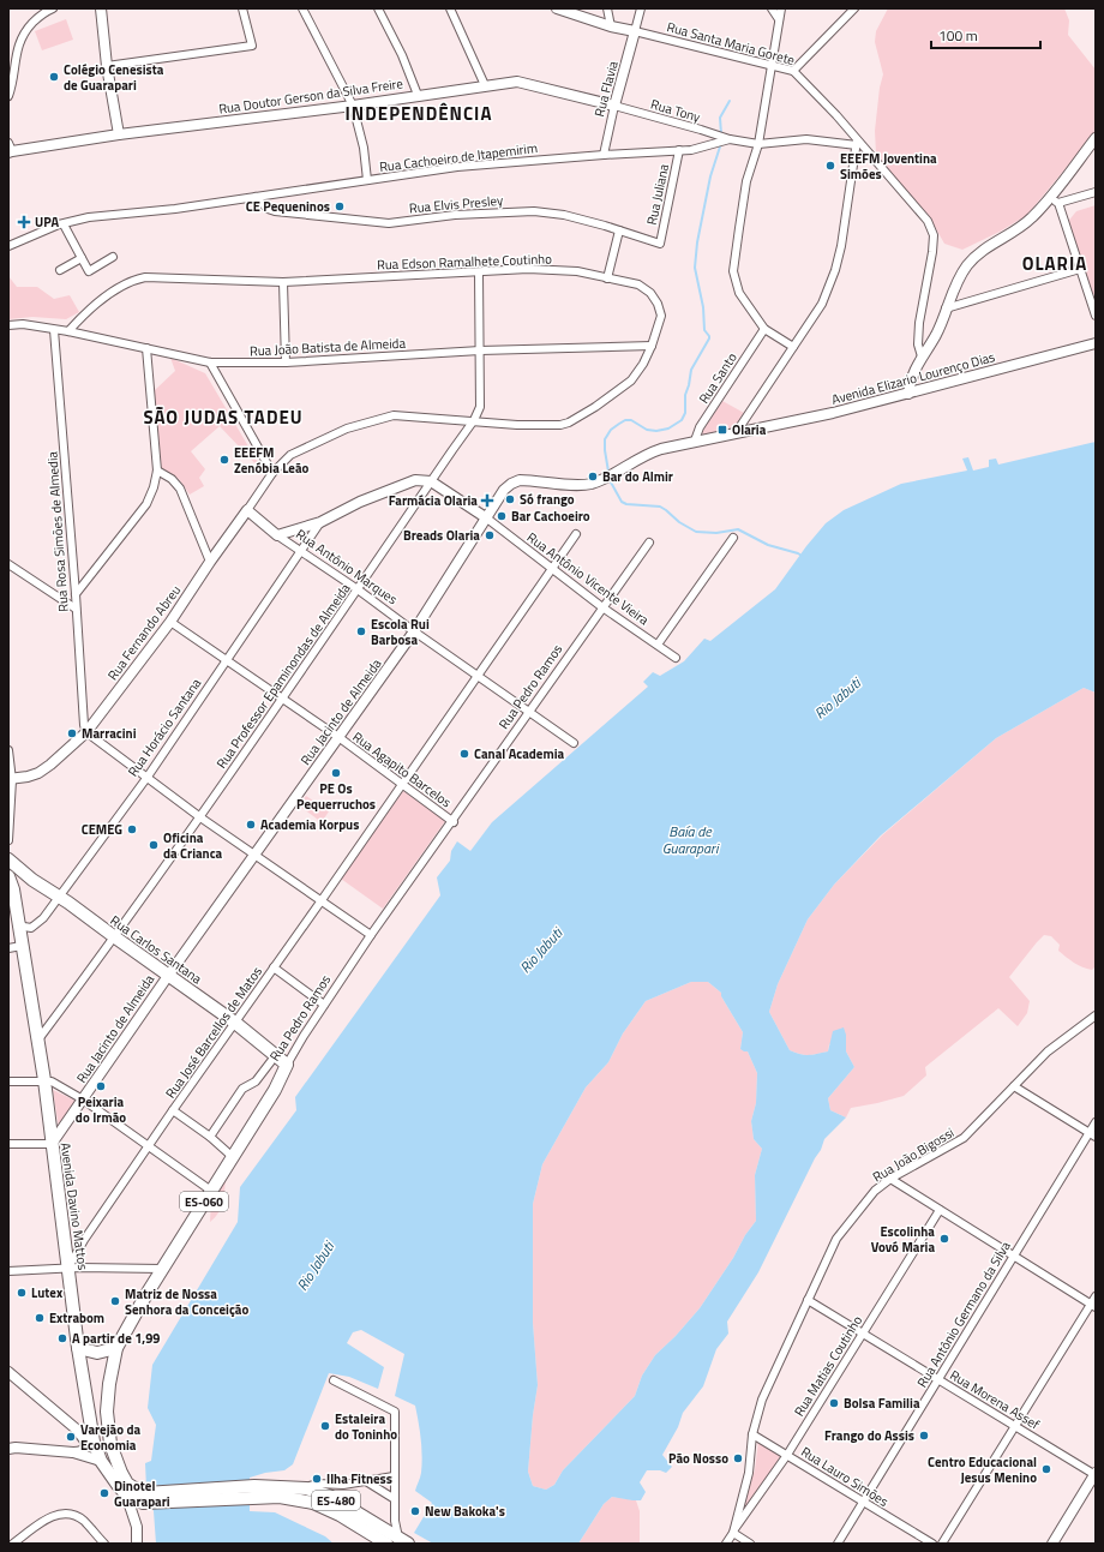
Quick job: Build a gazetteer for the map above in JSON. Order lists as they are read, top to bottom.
{
  "streets": {
    "main road": [
      "Rua Pedro Ramos",
      "Rua Carlos Santana",
      "ES-060",
      "Avenida Davino Mattos",
      "ES-480"
    ],
    "street": [
      "Rua Santa Maria Gorete",
      "Rua Flavia",
      "Rua Doutor Gerson da Silva Freire",
      "Rua Tony",
      "Rua Cachoeiro de Itapemirim",
      "Rua Juliana",
      "Rua Elvis Presley",
      "Rua Edson Ramalhete Coutinho",
      "Rua João Batista de Almeida",
      "Rua Santo",
      "Avenida Elizario Lourenço Dias",
      "Rua Rosa Simões de Almedia",
      "Rua Antônio Marques",
      "Rua Antônio Vicente Vieira",
      "Rua Fernando Abreu",
      "Rua Professor Epaminondas de Almeida",
      "Rua Jacinto de Almeida",
      "Rua Horácio Santana",
      "Rua Agapito Barcelos",
      "Rua José Barcellos de Matos",
      "Rua João Bigossi",
      "Rua Antônio Germano da Silva",
      "Rua Matias Coutinho",
      "Rua Morena Assef",
      "Rua Lauro Simões"
    ]
  },
  "crossings": [
    ["Rua Santa Maria Gorete", "Rua Flavia"],
    ["Rua Santa Maria Gorete", "Rua Cachoeiro de Itapemirim"],
    ["Rua Flavia", "Rua Doutor Gerson da Silva Freire"],
    ["Rua Flavia", "Rua Tony"],
    ["Rua Flavia", "Rua Cachoeiro de Itapemirim"],
    ["Rua Doutor Gerson da Silva Freire", "Rua Tony"],
    ["Rua Tony", "Rua Cachoeiro de Itapemirim"],
    ["Rua Cachoeiro de Itapemirim", "Rua Juliana"],
    ["Rua Cachoeiro de Itapemirim", "Rua Elvis Presley"],
    ["Rua Juliana", "Rua Elvis Presley"],
    ["Rua Edson Ramalhete Coutinho", "Rua João Batista de Almeida"],
    ["Rua Edson Ramalhete Coutinho", "Rua Fernando Abreu"],
    ["Rua Edson Ramalhete Coutinho", "Rua Professor Epaminondas de Almeida"],
    ["Rua João Batista de Almeida", "Rua Rosa Simões de Almedia"],
    ["Rua João Batista de Almeida", "Rua Professor Epaminondas de Almeida"],
    ["Rua Santo", "Rua Jacinto de Almeida"],
    ["Avenida Elizario Lourenço Dias", "Rua Jacinto de Almeida"],
    ["Rua Rosa Simões de Almedia", "Rua Fernando Abreu"],
    ["Rua Antônio Marques", "Rua Fernando Abreu"],
    ["Rua Antônio Marques", "Rua Professor Epaminondas de Almeida"],
    ["Rua Antônio Marques", "Rua Pedro Ramos"],
    ["Rua Antônio Marques", "Rua Jacinto de Almeida"],
    ["Rua Antônio Marques", "Rua Horácio Santana"],
    ["Rua Antônio Marques", "Rua José Barcellos de Matos"],
    ["Rua Antônio Vicente Vieira", "Rua Pedro Ramos"],
    ["Rua Antônio Vicente Vieira", "Rua Jacinto de Almeida"],
    ["Rua Fernando Abreu", "Rua Agapito Barcelos"],
    ["Rua Professor Epaminondas de Almeida", "Rua Horácio Santana"],
    ["Rua Professor Epaminondas de Almeida", "Rua Agapito Barcelos"],
    ["Rua Professor Epaminondas de Almeida", "Rua Carlos Santana"],
    ["Rua Professor Epaminondas de Almeida", "Avenida Davino Mattos"],
    ["Rua Pedro Ramos", "Rua Agapito Barcelos"],
    ["Rua Pedro Ramos", "Rua Carlos Santana"],
    ["Rua Pedro Ramos", "Rua José Barcellos de Matos"],
    ["Rua Pedro Ramos", "Avenida Davino Mattos"],
    ["Rua Pedro Ramos", "ES-480"],
    ["Rua Jacinto de Almeida", "Rua Agapito Barcelos"],
    ["Rua Jacinto de Almeida", "Rua Carlos Santana"],
    ["Rua Jacinto de Almeida", "Avenida Davino Mattos"],
    ["Rua Horácio Santana", "Rua Agapito Barcelos"],
    ["Rua Horácio Santana", "Rua Carlos Santana"],
    ["Rua Horácio Santana", "Avenida Davino Mattos"],
    ["Rua Agapito Barcelos", "Rua José Barcellos de Matos"],
    ["Rua Carlos Santana", "Rua José Barcellos de Matos"],
    ["Rua José Barcellos de Matos", "Avenida Davino Mattos"],
    ["Rua João Bigossi", "Rua Matias Coutinho"],
    ["Rua João Bigossi", "Rua Morena Assef"],
    ["Rua João Bigossi", "Rua Lauro Simões"],
    ["Avenida Davino Mattos", "ES-480"],
    ["Rua Antônio Germano da Silva", "Rua Morena Assef"],
    ["Rua Antônio Germano da Silva", "Rua Lauro Simões"],
    ["Rua Matias Coutinho", "Rua Morena Assef"],
    ["Rua Matias Coutinho", "Rua Lauro Simões"]
  ],
  "districts": ["INDEPENDÊNCIA", "OLARIA", "SÃO JUDAS TADEU"],
  "water": ["Rio Jabuti", "Baía de Guarapari"],
  "places": {
    "other": [
      "Colégio Cenesista de Guarapari",
      "EEEFM Joventina Simões",
      "CE Pequeninos",
      "EEEFM Zenóbia Leão",
      "Bar do Almir",
      "Só frango",
      "Bar Cachoeiro",
      "Breads Olaria",
      "Escola Rui Barbosa",
      "Marracini",
      "Canal Academia",
      "PE Os Pequerruchos",
      "Academia Korpus",
      "CEMEG",
      "Oficina da Crianca",
      "Peixaria do Irmão",
      "Escolinha Vovó Maria",
      "Lutex",
      "Matriz de Nossa Senhora da Conceição",
      "Extrabom",
      "A partir de 1,99",
      "Bolsa Familia",
      "Estaleira do Toninho",
      "Frango do Assis",
      "Varejão da Economia",
      "Pão Nosso",
      "Centro Educacional Jesus Menino",
      "Ilha Fitness",
      "Dinotel Guarapari",
      "New Bakoka's"
    ],
    "health": ["UPA", "Farmácia Olaria"],
    "transit": ["Olaria"]
  },
  "scale_bar": "100 m"
}
